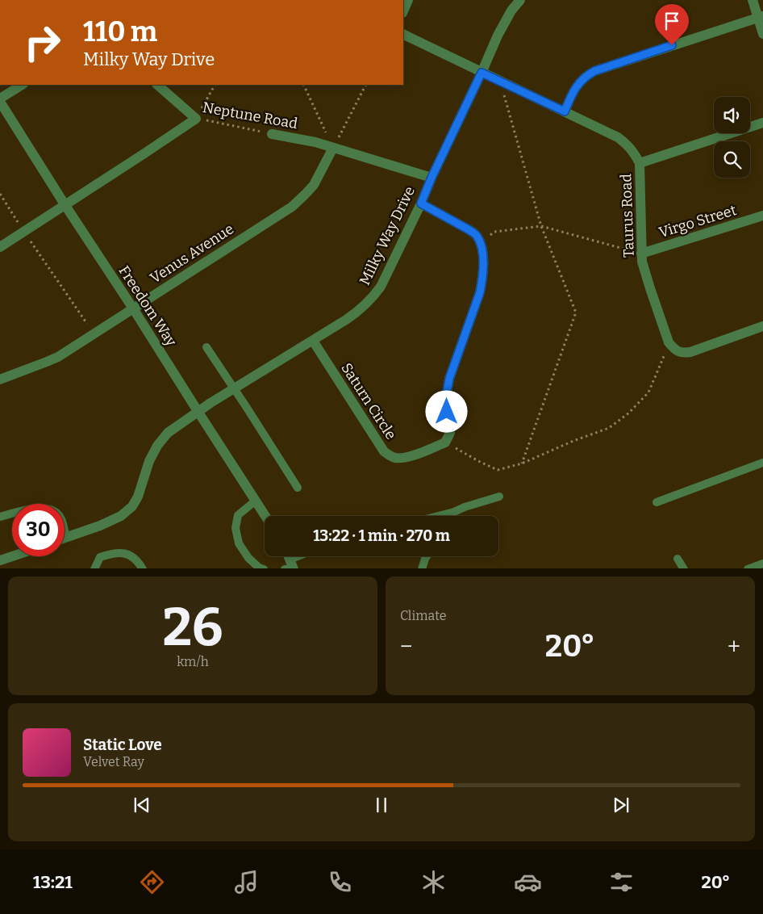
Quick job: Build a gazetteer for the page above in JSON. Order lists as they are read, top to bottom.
{
  "streets": {
    "street": [
      "Neptune Road",
      "Taurus Road",
      "Virgo Street",
      "Milky Way Drive",
      "Venus Avenue",
      "Freedom Way",
      "Saturn Circle"
    ]
  },
  "crossings": [
    ["Neptune Road", "Milky Way Drive"],
    ["Neptune Road", "Venus Avenue"],
    ["Neptune Road", "Freedom Way"],
    ["Taurus Road", "Virgo Street"],
    ["Taurus Road", "Milky Way Drive"],
    ["Milky Way Drive", "Freedom Way"],
    ["Milky Way Drive", "Saturn Circle"],
    ["Venus Avenue", "Freedom Way"]
  ],
  "page": {
    "turn": ["110 m", "Milky Way Drive"],
    "limit": "30",
    "trip": "13:22 · 1 min · 270 m",
    "tile": [
      ["26", "km/h"],
      "Climate"
    ],
    "heat": ["−", "20°", "+"],
    "song": ["Static Love", "Velvet Ray"],
    "tabs": ["13:21", "20°"]
  }
}
